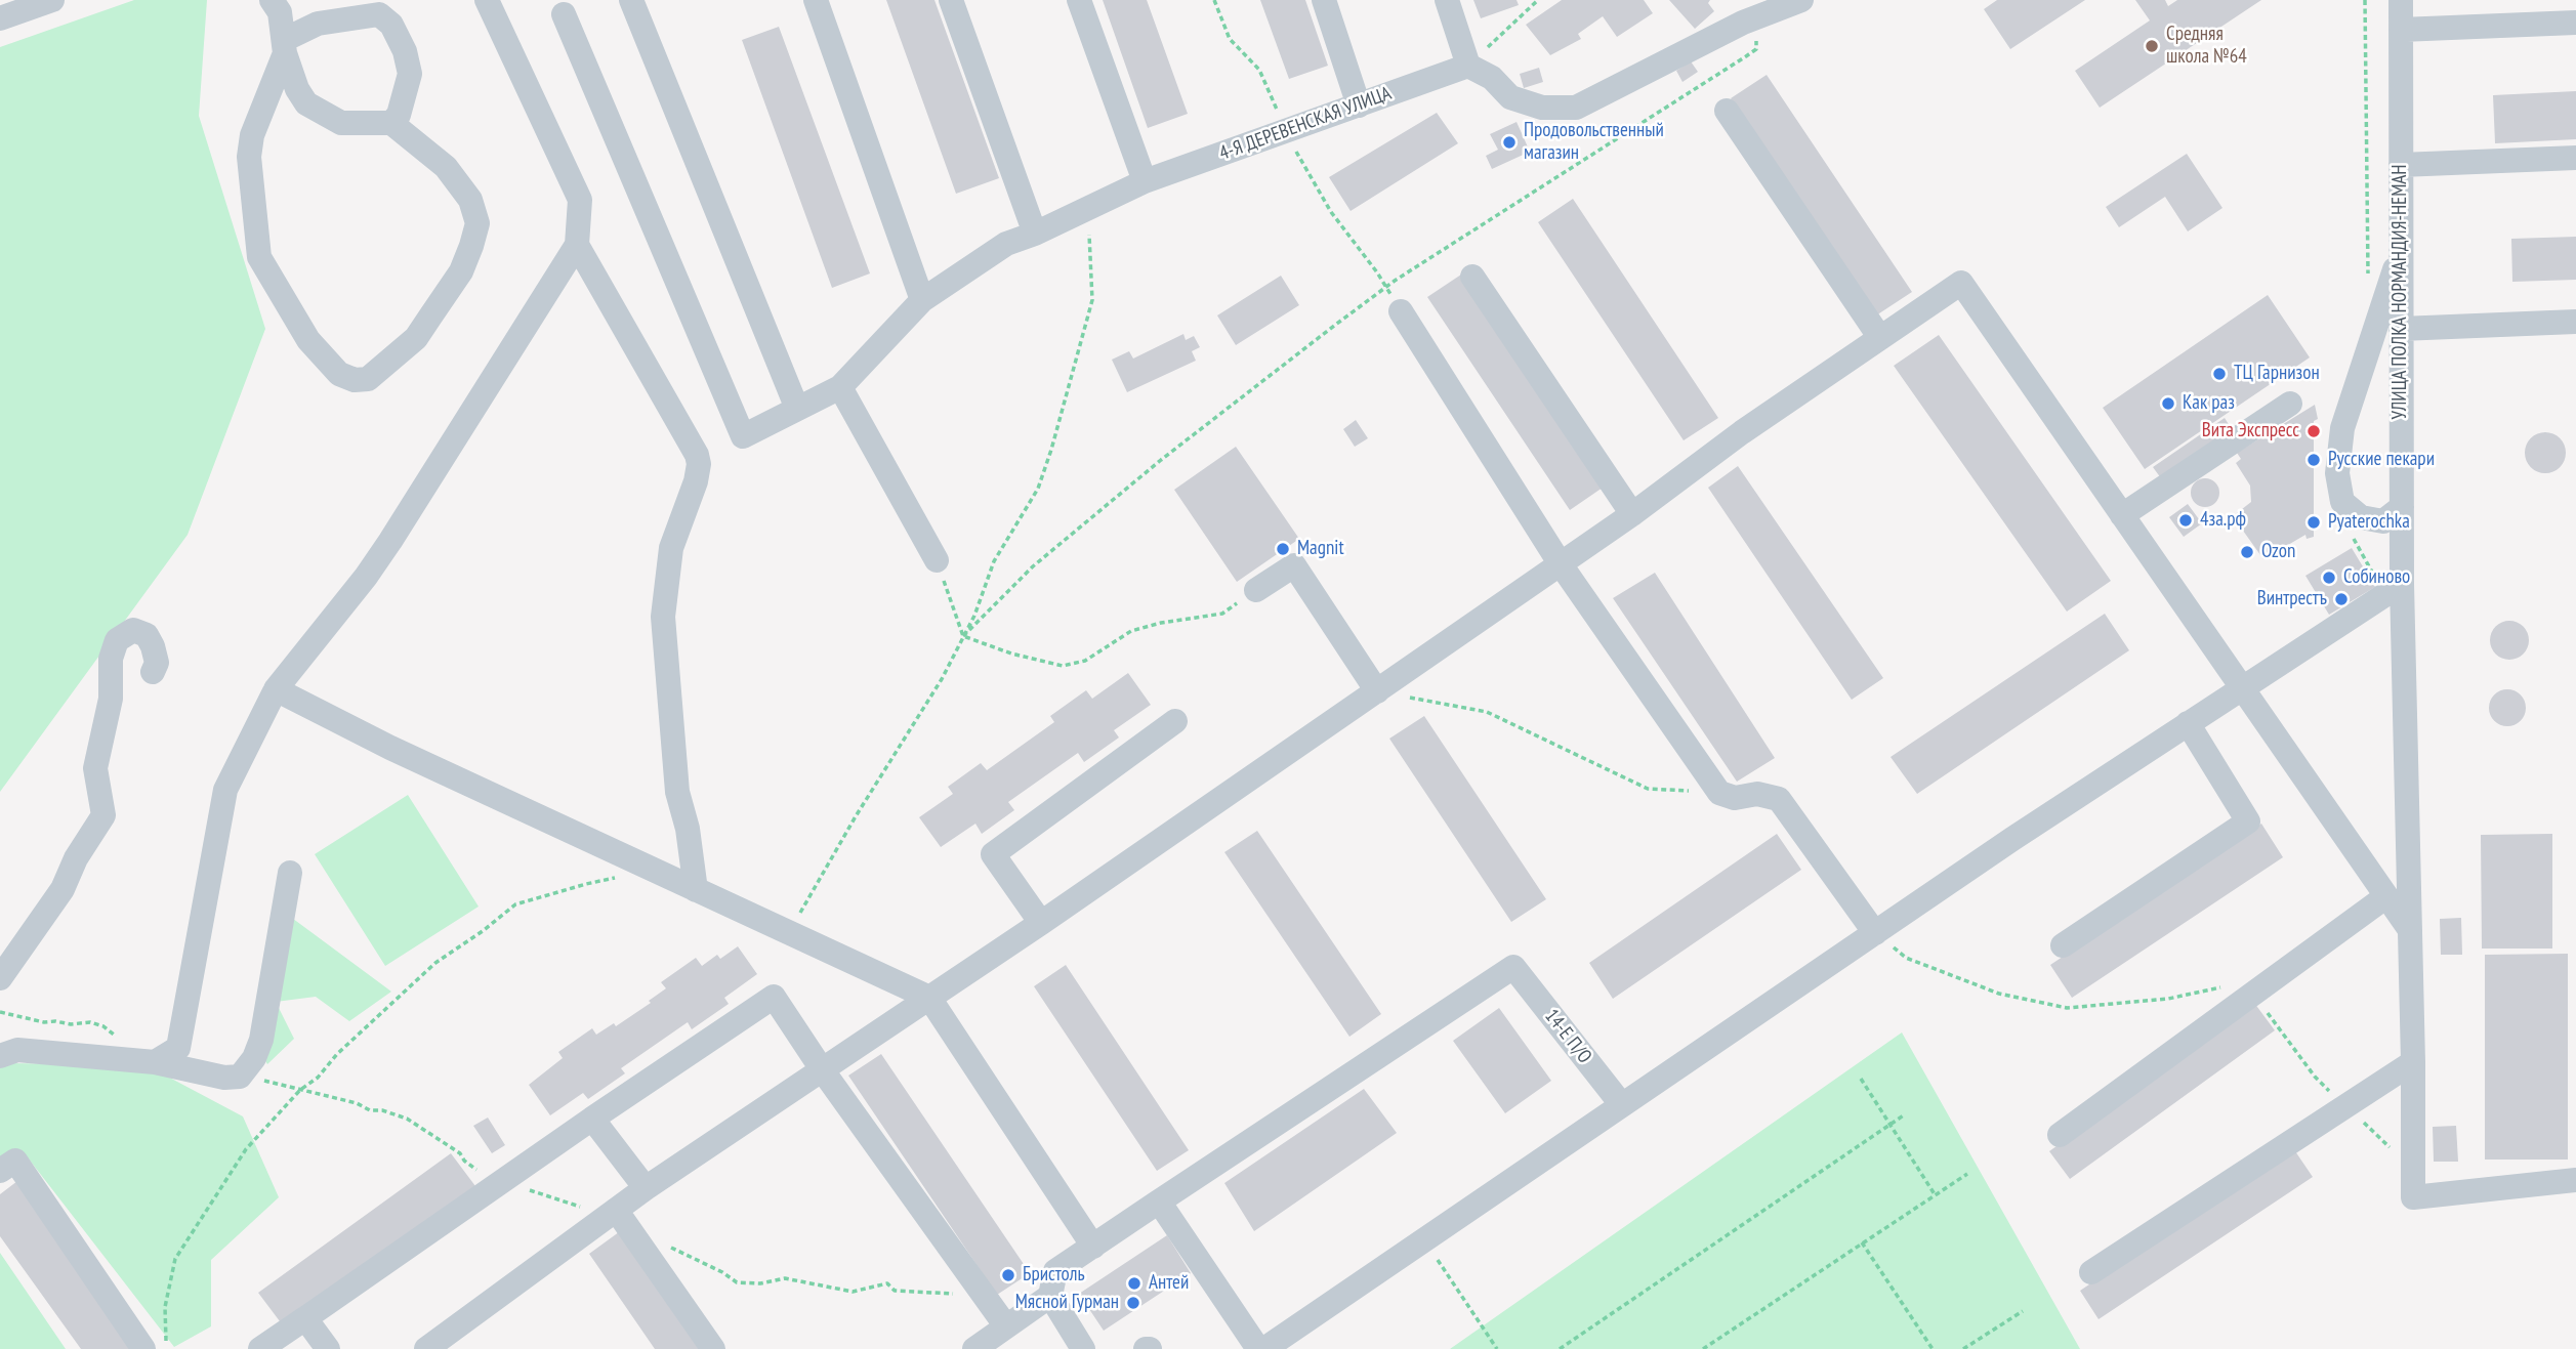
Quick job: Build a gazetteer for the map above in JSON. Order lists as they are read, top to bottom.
{
  "streets": {
    "street": ["4-Я ДЕРЕВЕНСКАЯ УЛИЦА", "УЛИЦА ПОЛКА НОРМАНДИЯ-НЕМАН", "14-Е П/О"]
  },
  "places": [
    "Средняя школа №64",
    "Продовольственный магазин",
    "ТЦ Гарнизон",
    "Как раз",
    "Вита Экспресс",
    "Русские пекари",
    "4за.рф",
    "Pyaterochka",
    "Magnit",
    "Ozon",
    "Собиново",
    "Винтрестъ",
    "Бристоль",
    "Антей",
    "Мясной Гурман"
  ]
}
